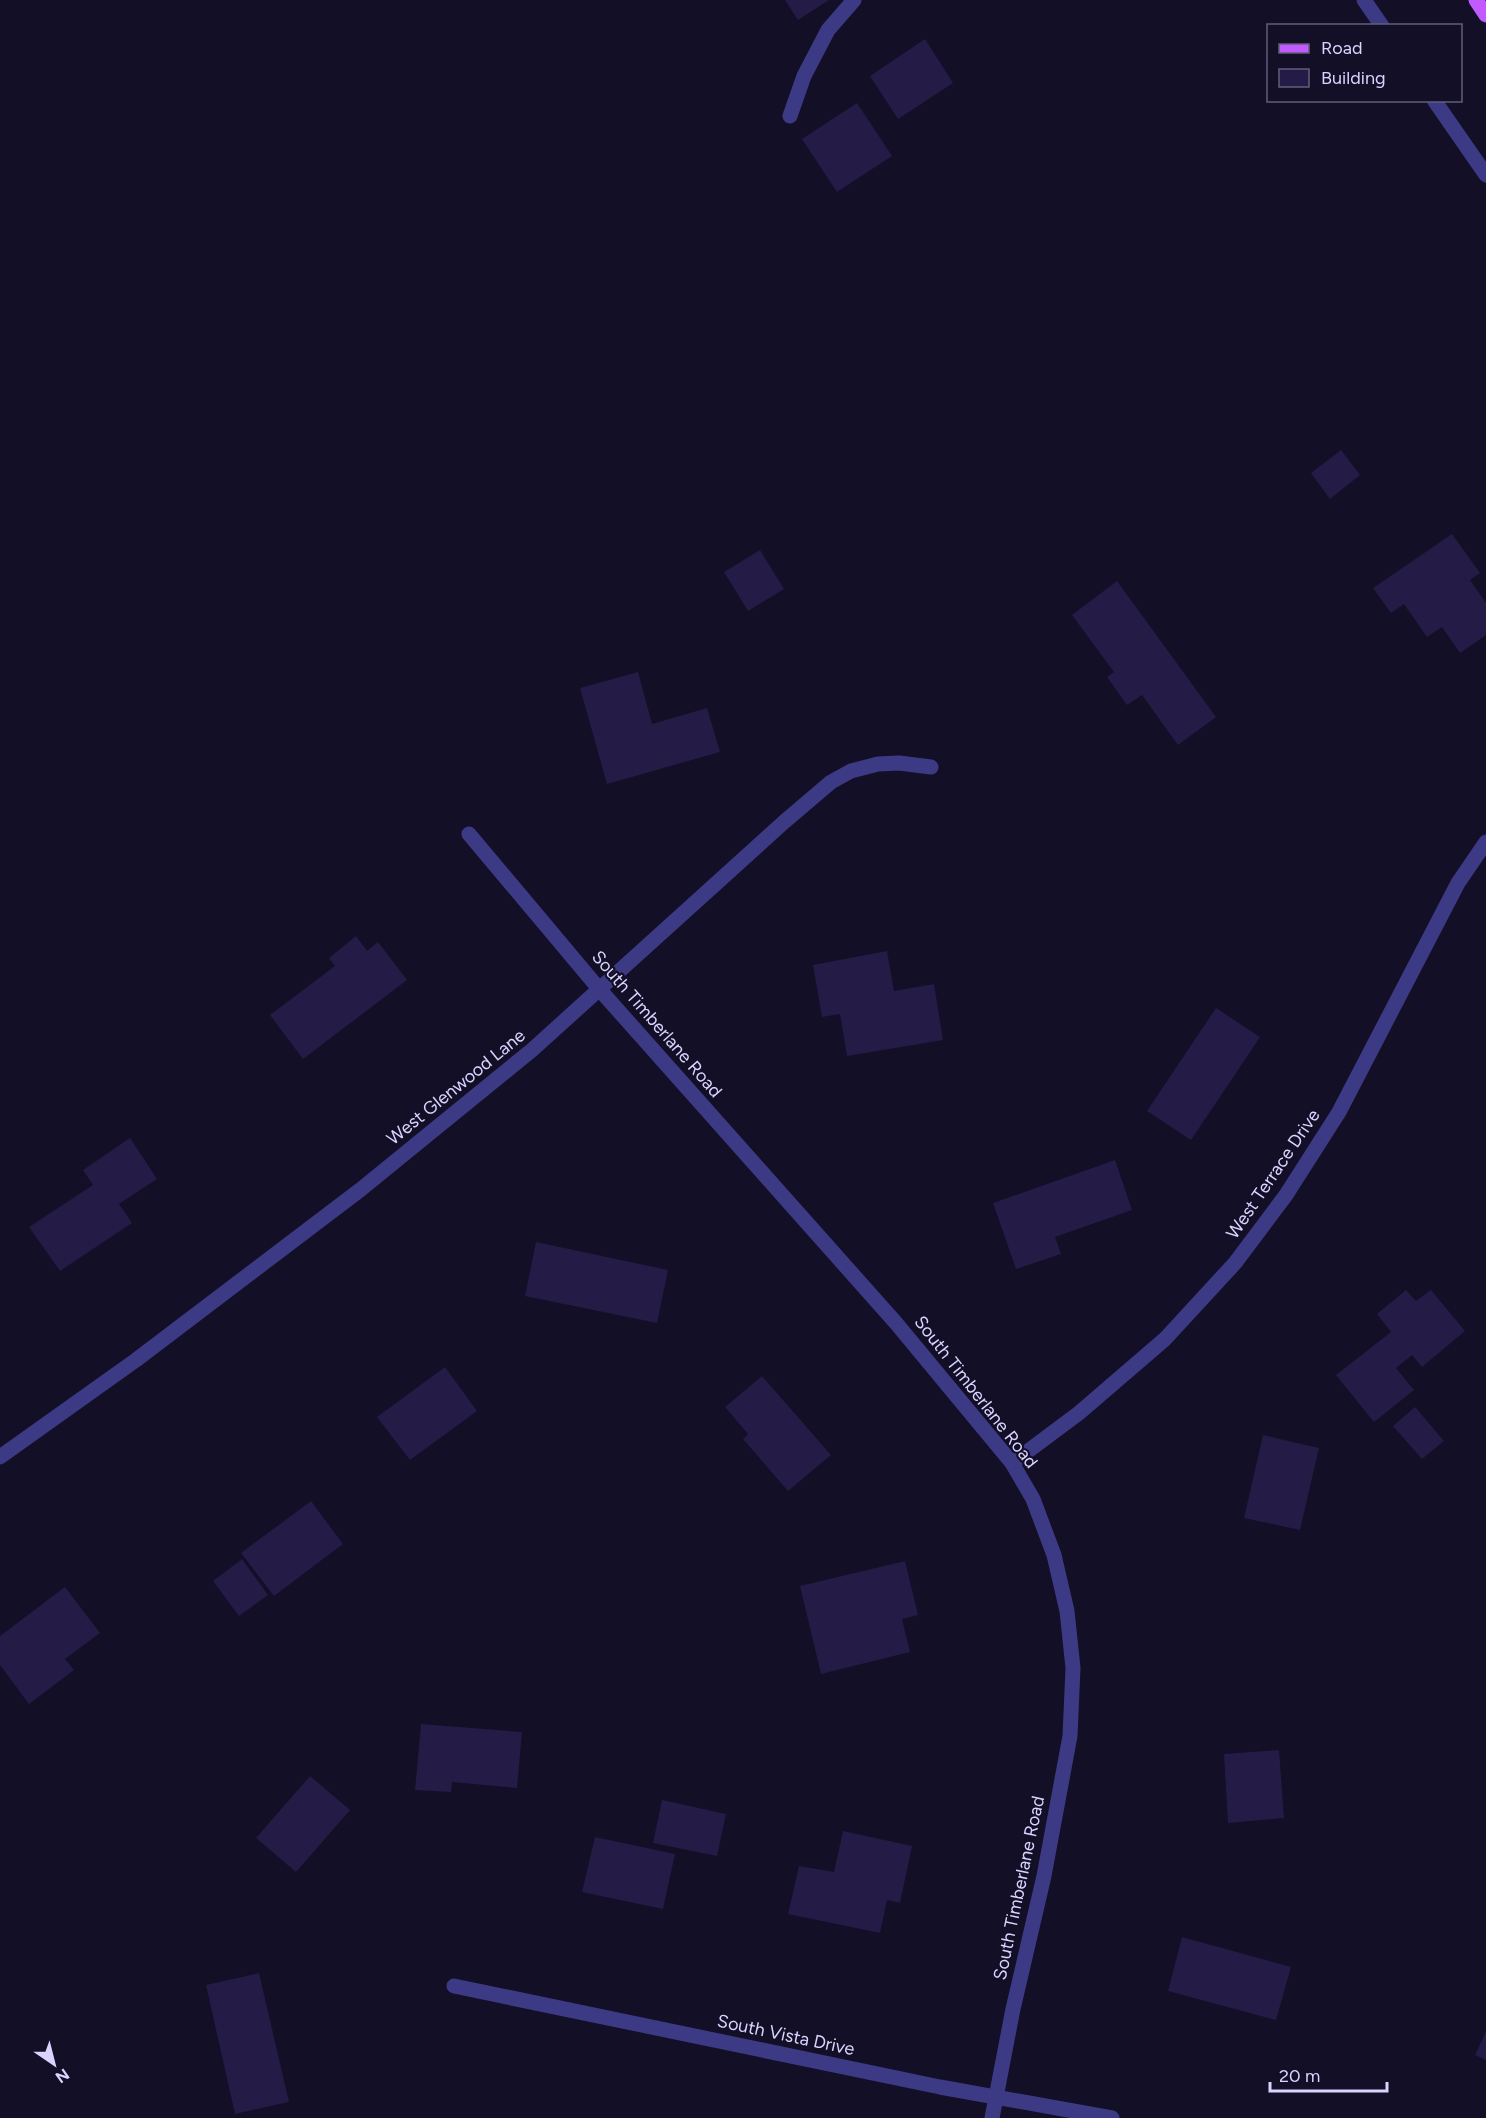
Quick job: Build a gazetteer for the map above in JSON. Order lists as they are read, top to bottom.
{
  "streets": {
    "street": [
      "South Timberlane Road",
      "West Glenwood Lane",
      "West Terrace Drive",
      "South Vista Drive"
    ]
  },
  "crossings": [
    ["South Timberlane Road", "West Glenwood Lane"],
    ["South Timberlane Road", "West Terrace Drive"],
    ["South Timberlane Road", "South Vista Drive"]
  ],
  "legend": ["Road", "Building"],
  "scale_bar": "20 m",
  "north": "bottom right"
}
